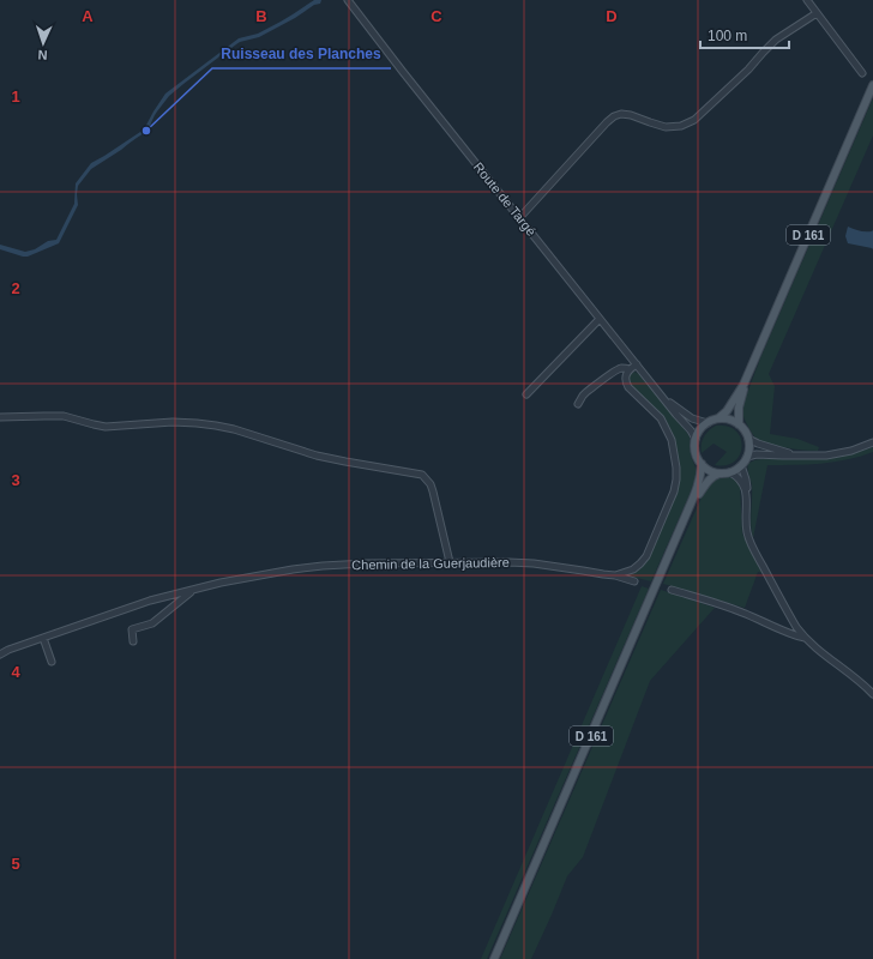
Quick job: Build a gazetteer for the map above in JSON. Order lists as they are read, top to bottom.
{
  "streets": {
    "main road": ["D 161"],
    "street": ["Route de Targé", "Chemin de la Guerjaudière"]
  },
  "crossings": [
    ["Route de Targé", "D 161"]
  ],
  "places": ["Ruisseau des Planches"],
  "scale_bar": "100 m",
  "north": "bottom",
  "grid": {
    "columns": [
      "A",
      "B",
      "C",
      "D"
    ],
    "rows": [
      "1",
      "2",
      "3",
      "4",
      "5"
    ]
  }
}
